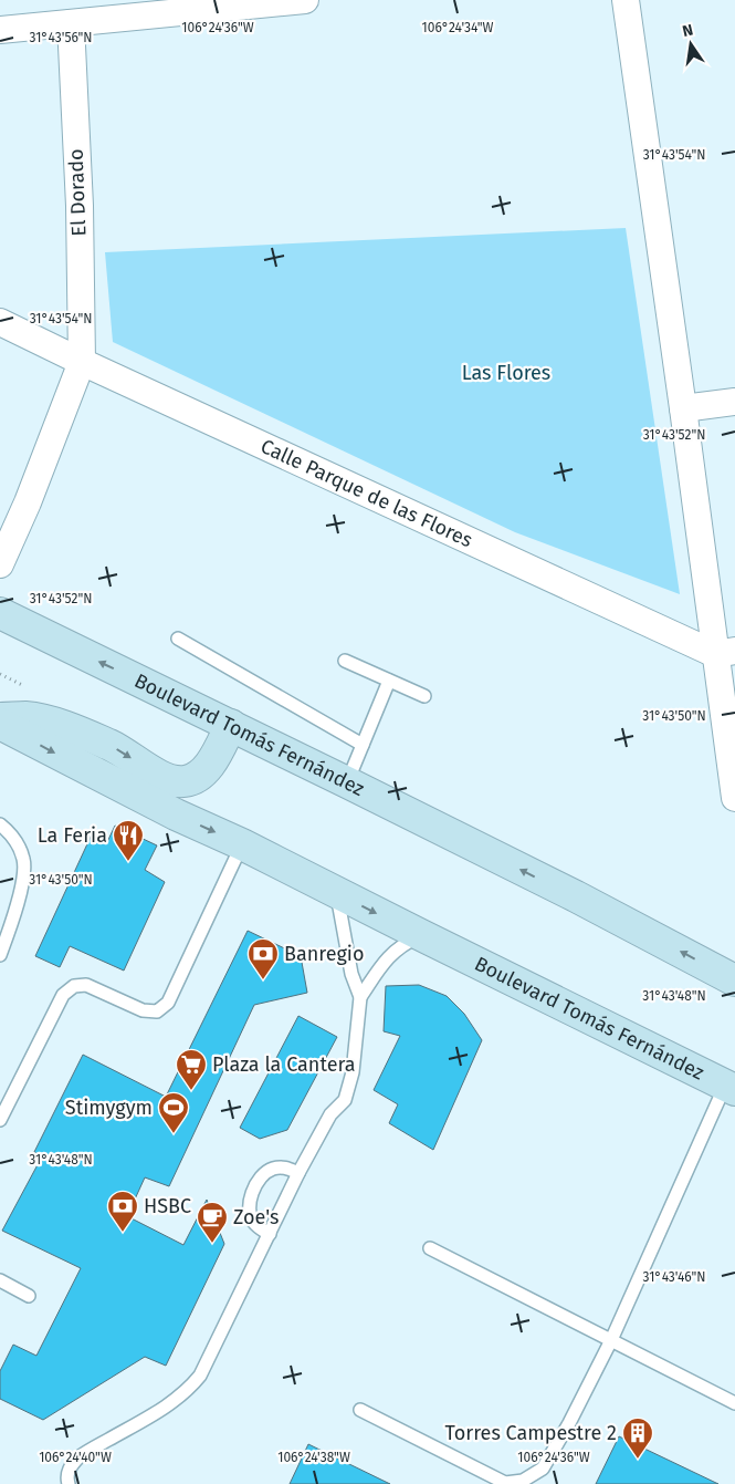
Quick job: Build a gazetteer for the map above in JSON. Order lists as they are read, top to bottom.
{
  "streets": {
    "main road": ["Boulevard Tomás Fernández"],
    "street": ["El Dorado", "Calle Parque de las Flores"]
  },
  "crossings": [
    ["El Dorado", "Calle Parque de las Flores"]
  ],
  "parks": ["Las Flores"],
  "places": {
    "restaurant": ["La Feria"],
    "bank": ["Banregio", "HSBC"],
    "supermarket": ["Plaza la Cantera"],
    "sports": ["Stimygym"],
    "cafe": ["Zoe's"],
    "building": ["Torres Campestre 2"]
  },
  "north": "top",
  "coordinates": [
    "106°24'36\"W",
    "106°24'34\"W",
    "31°43'56\"N",
    "31°43'54\"N",
    "31°43'52\"N",
    "31°43'50\"N",
    "31°43'48\"N",
    "31°43'46\"N",
    "106°24'40\"W",
    "106°24'38\"W"
  ]
}
